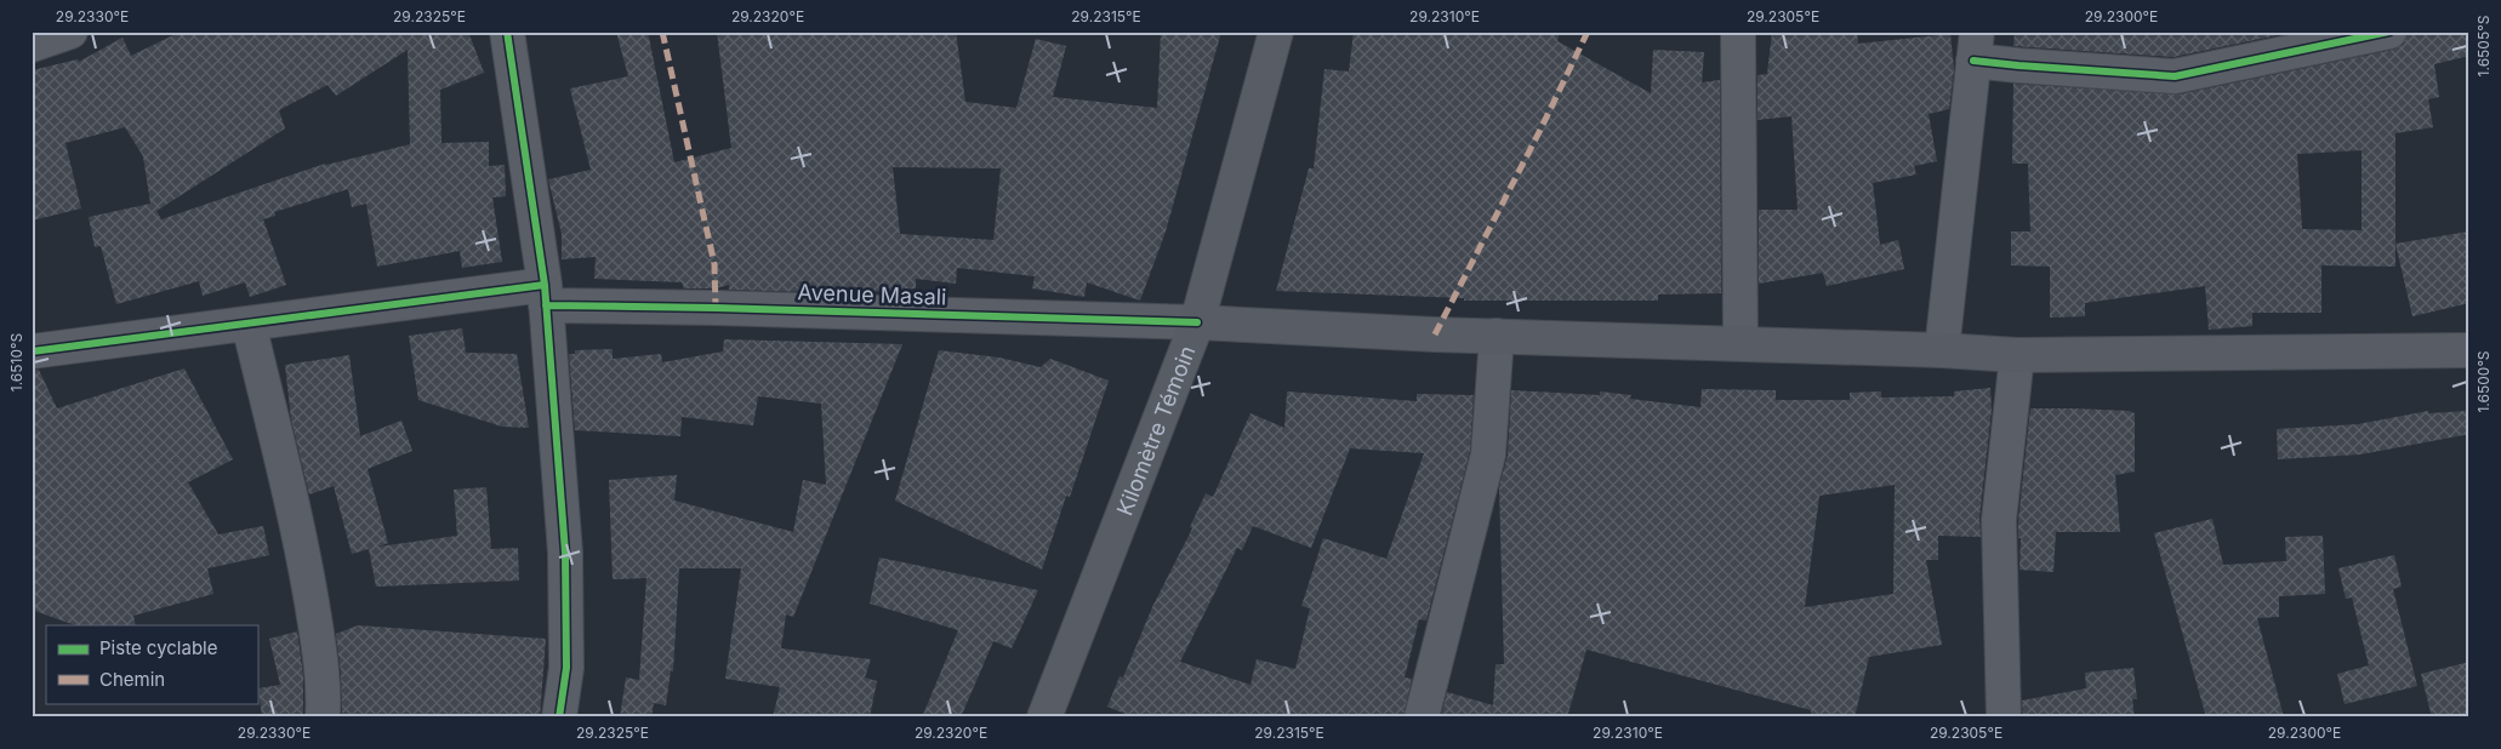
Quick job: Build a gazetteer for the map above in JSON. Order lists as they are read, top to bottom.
{
  "streets": {
    "main road": ["Kilomètre Témoin"],
    "street": ["Avenue Masali"]
  },
  "crossings": [
    ["Avenue Masali", "Kilomètre Témoin"]
  ],
  "legend": ["Piste cyclable", "Chemin"],
  "coordinates": [
    "29.2330°E",
    "29.2325°E",
    "29.2320°E",
    "29.2315°E",
    "29.2310°E",
    "29.2305°E",
    "29.2300°E",
    "1.6505°S",
    "1.6510°S",
    "1.6500°S"
  ]
}
